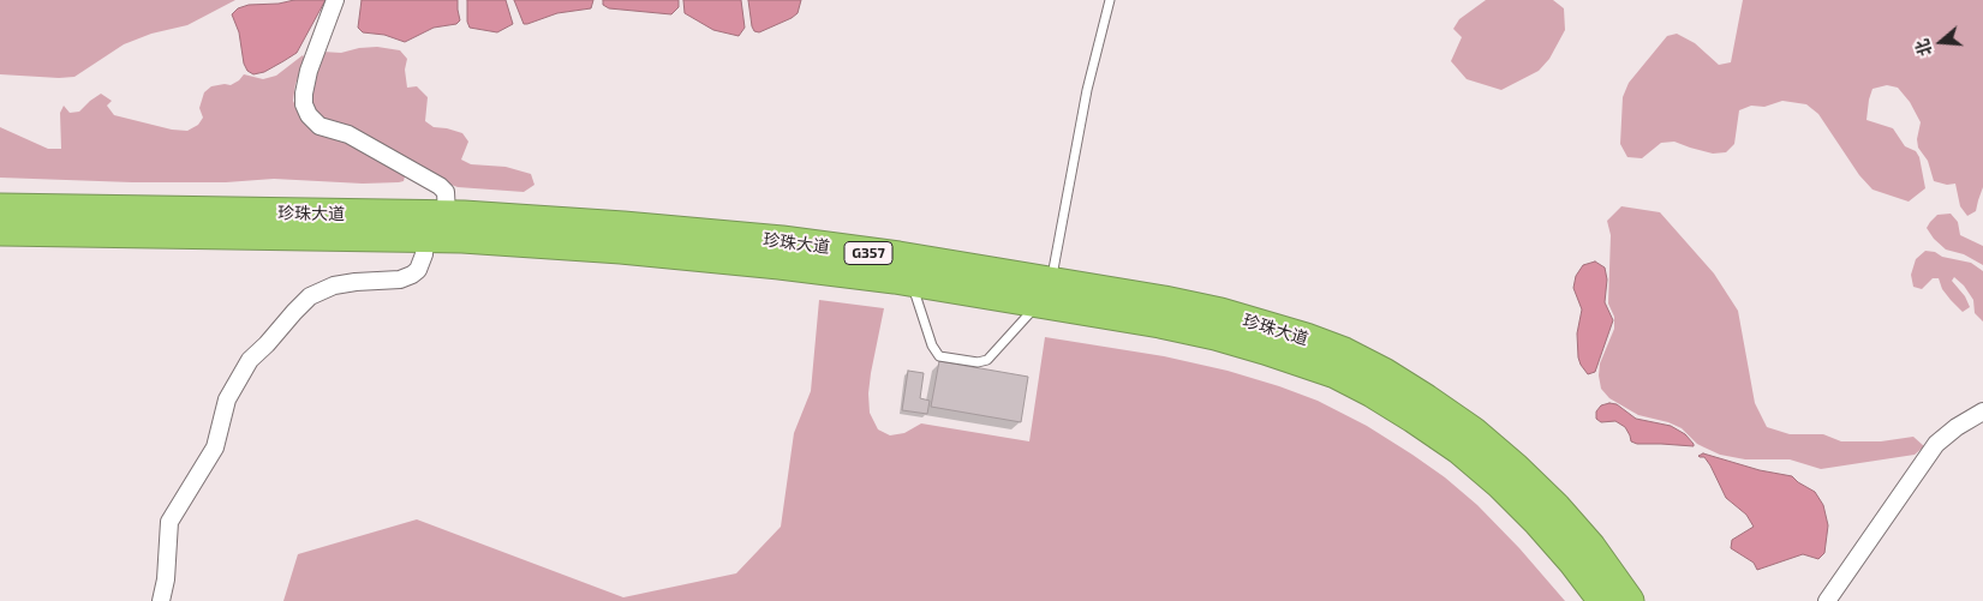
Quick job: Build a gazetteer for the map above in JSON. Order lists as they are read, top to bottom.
{
  "streets": {
    "highway": ["珍珠大道", "G357"]
  },
  "north": "left"
}
